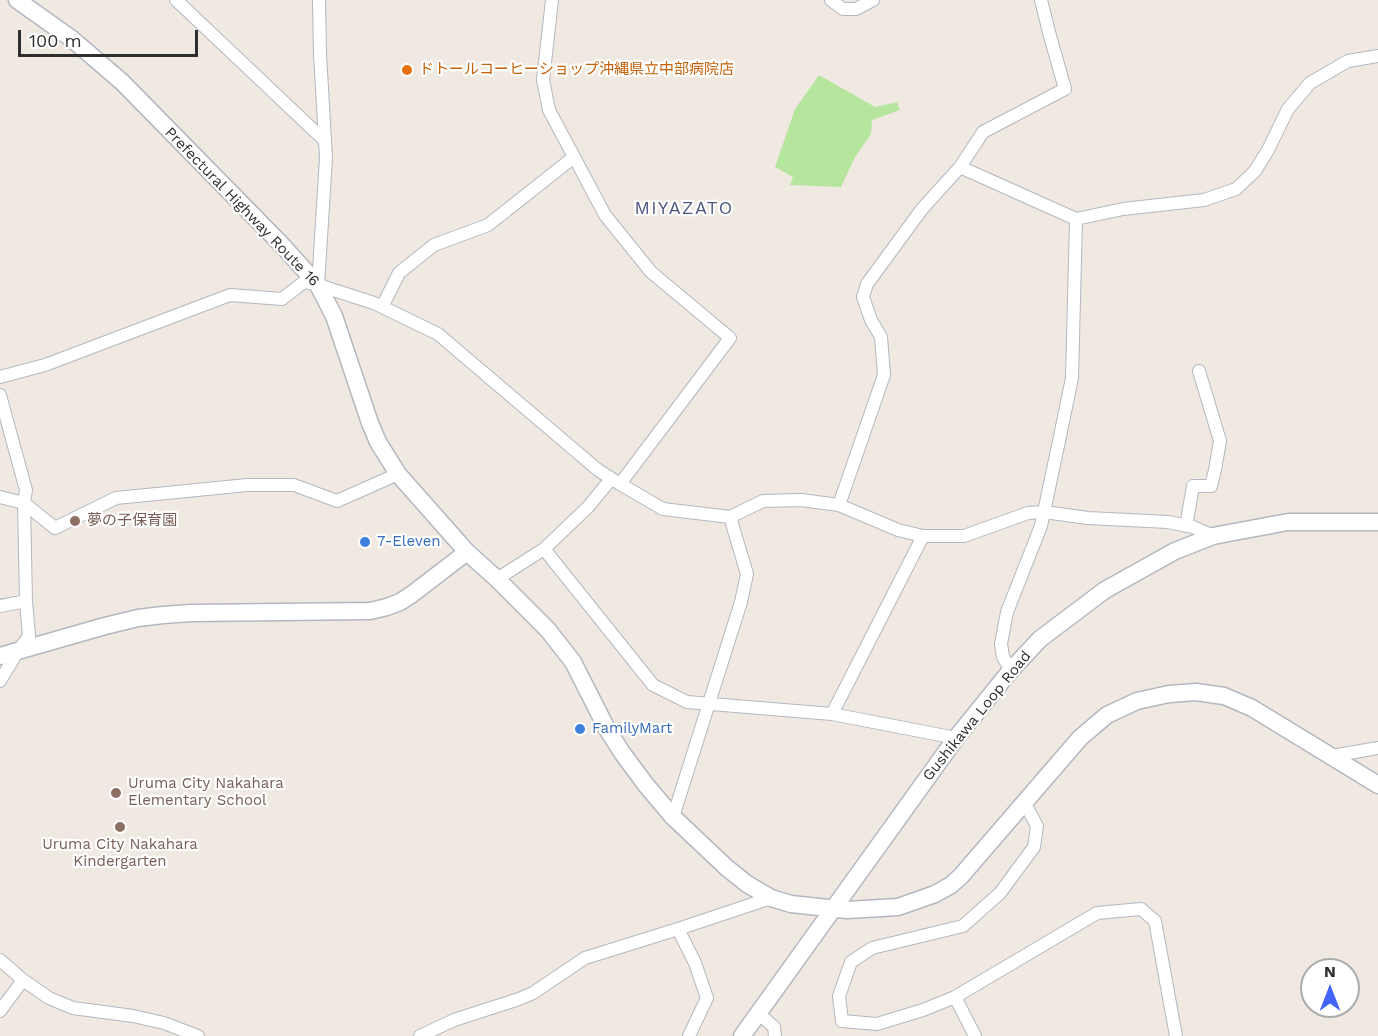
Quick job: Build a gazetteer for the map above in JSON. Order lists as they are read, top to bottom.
{
  "streets": {
    "main road": ["Prefectural Highway Route 16", "Gushikawa Loop Road"]
  },
  "crossings": [
    ["Prefectural Highway Route 16", "Gushikawa Loop Road"]
  ],
  "districts": ["MIYAZATO"],
  "places": [
    "ドトールコーヒーショップ沖縄県立中部病院店",
    "夢の子保育園",
    "7-Eleven",
    "FamilyMart",
    "Uruma City Nakahara Elementary School",
    "Uruma City Nakahara Kindergarten"
  ],
  "scale_bar": "100 m",
  "north": "top"
}
